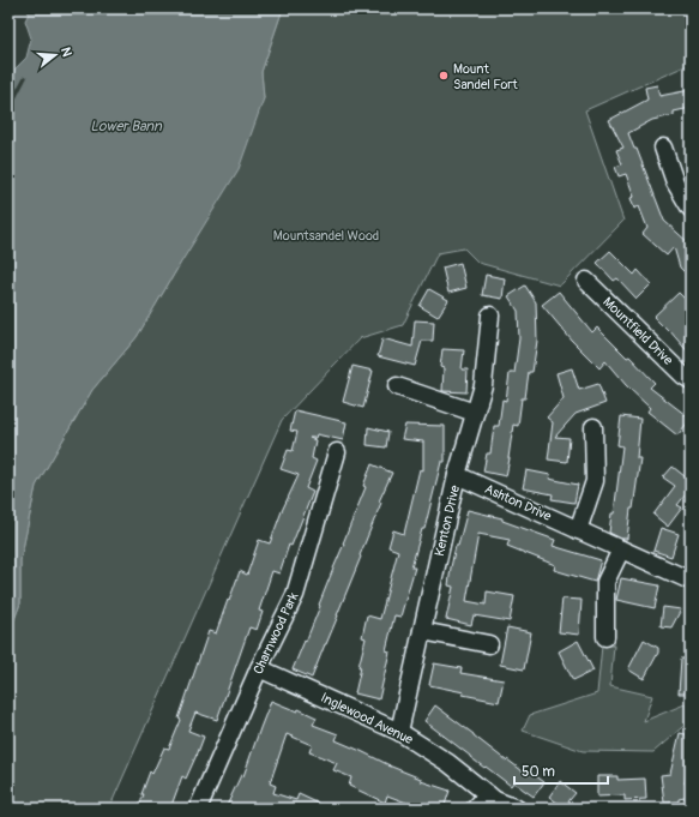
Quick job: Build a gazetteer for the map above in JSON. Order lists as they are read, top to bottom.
{
  "streets": {
    "street": [
      "Mountfield Drive",
      "Ashton Drive",
      "Kenton Drive",
      "Charnwood Park",
      "Inglewood Avenue"
    ]
  },
  "crossings": [
    ["Ashton Drive", "Kenton Drive"],
    ["Kenton Drive", "Inglewood Avenue"],
    ["Charnwood Park", "Inglewood Avenue"]
  ],
  "water": ["Lower Bann"],
  "parks": ["Mountsandel Wood"],
  "places": ["Mount Sandel Fort"],
  "scale_bar": "50 m",
  "north": "right"
}
